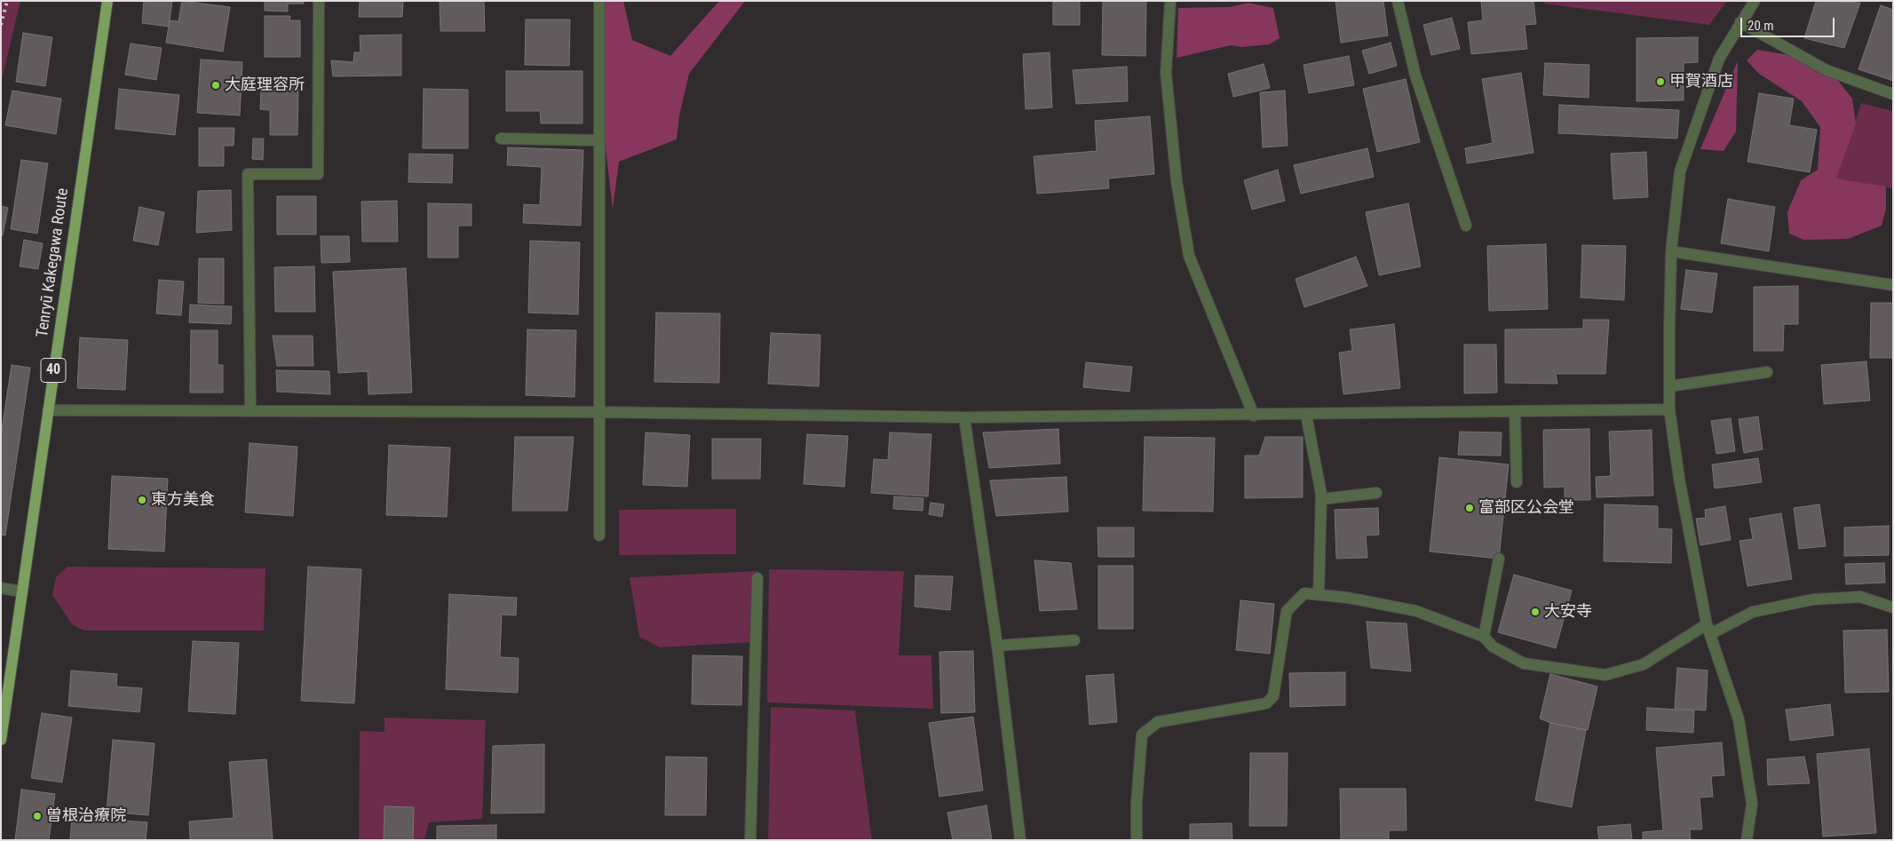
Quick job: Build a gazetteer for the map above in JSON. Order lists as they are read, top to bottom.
{
  "streets": {
    "main road": ["Tenryū Kakegawa Route", "40"]
  },
  "places": [
    "甲賀酒店",
    "大庭理容所",
    "東方美食",
    "富部区公会堂",
    "大安寺",
    "曽根治療院"
  ],
  "scale_bar": "20 m"
}
